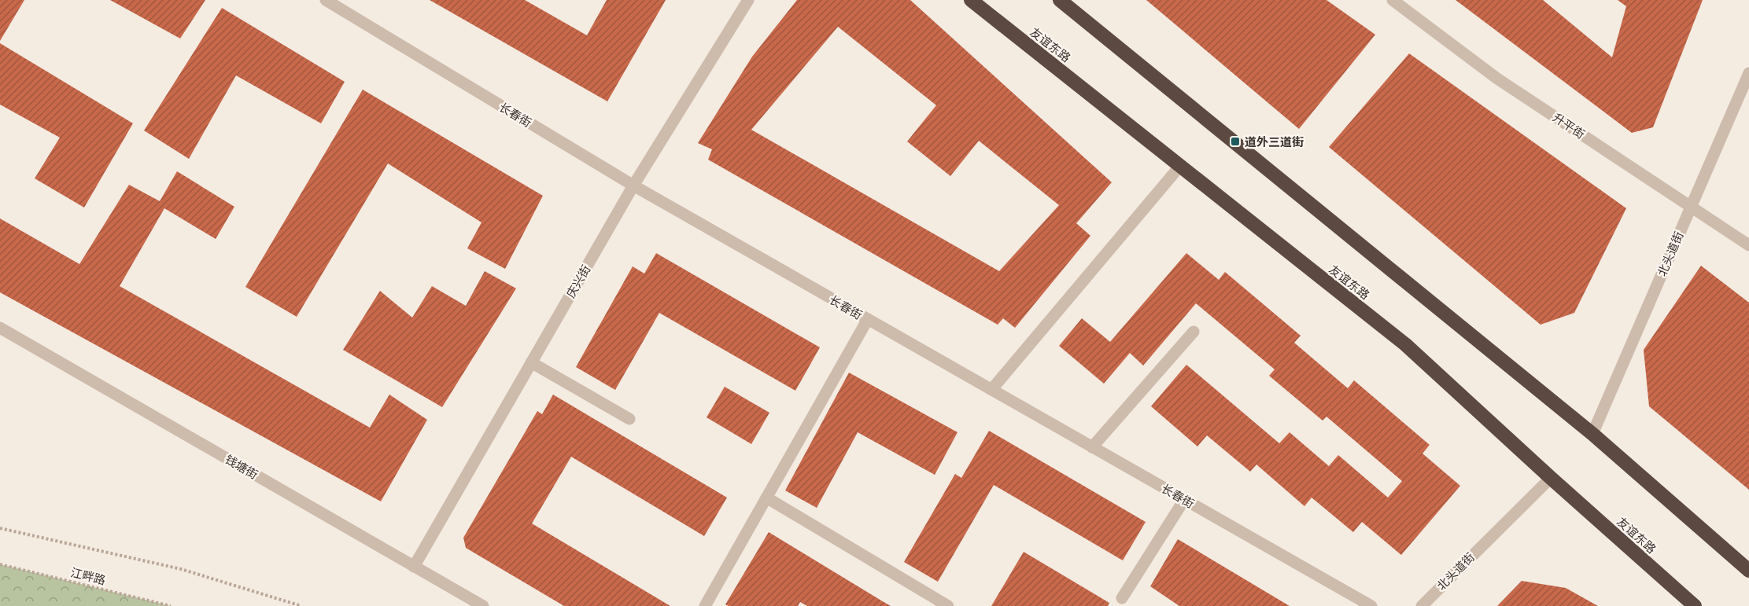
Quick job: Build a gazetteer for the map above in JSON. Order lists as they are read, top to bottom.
{
  "streets": {
    "highway": ["友谊东路"],
    "street": [
      "长春街",
      "升平街",
      "北头道街",
      "庆兴街",
      "钱塘街"
    ],
    "path": ["江畔路"]
  },
  "crossings": [
    ["友谊东路", "北头道街"],
    ["长春街", "庆兴街"],
    ["升平街", "北头道街"],
    ["庆兴街", "钱塘街"]
  ],
  "places": {
    "transit": ["道外三道街"]
  }
}
